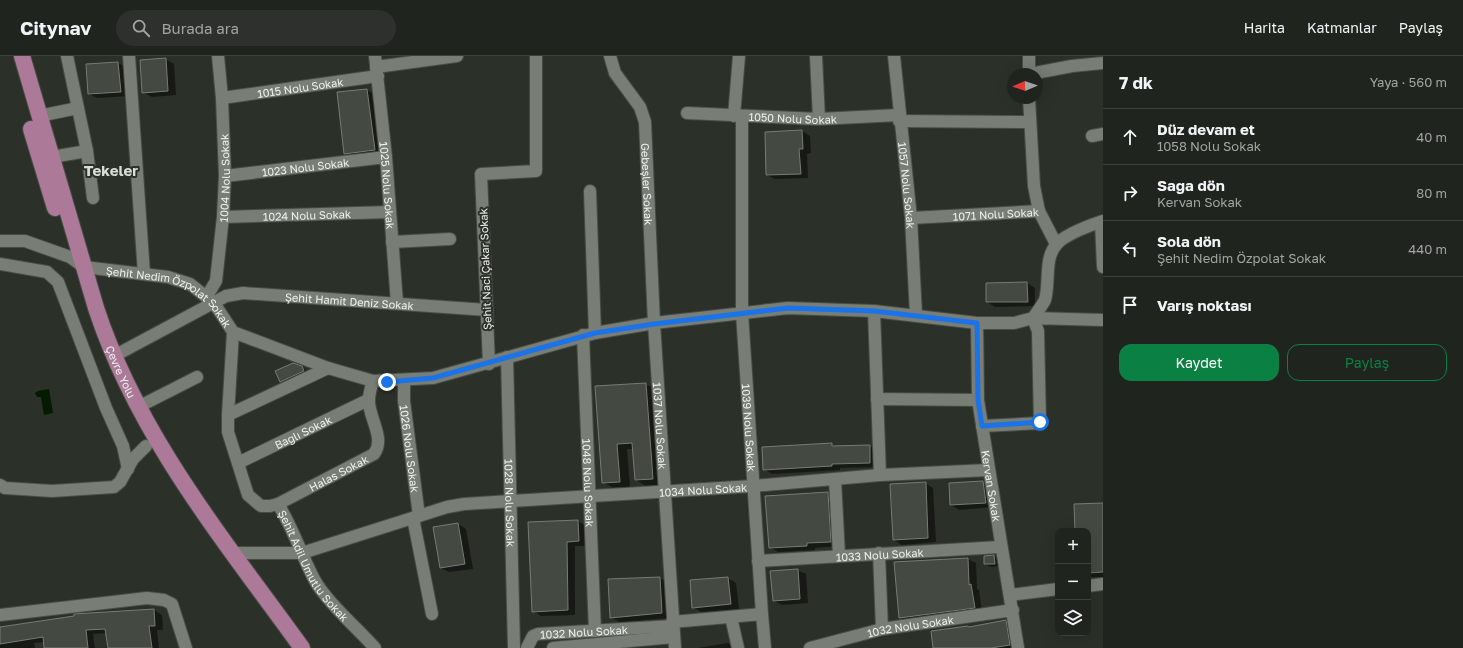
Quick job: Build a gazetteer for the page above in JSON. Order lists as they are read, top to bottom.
{
  "streets": {
    "main road": ["Çevre Yolu"],
    "street": [
      "1015 Nolu Sokak",
      "1050 Nolu Sokak",
      "1023 Nolu Sokak",
      "1004 Nolu Sokak",
      "1025 Nolu Sokak",
      "Gebeşler Sokak",
      "1057 Nolu Sokak",
      "1024 Nolu Sokak",
      "1071 Nolu Sokak",
      "Şehit Naci Çakar Sokak",
      "Şehit Nedim Özpolat Sokak",
      "Şehit Hamit Deniz Sokak",
      "1037 Nolu Sokak",
      "1039 Nolu Sokak",
      "Bağlı Sokak",
      "1026 Nolu Sokak",
      "Halas Sokak",
      "1048 Nolu Sokak",
      "Kervan Sokak",
      "1034 Nolu Sokak",
      "1028 Nolu Sokak",
      "1033 Nolu Sokak",
      "Şehit Adil Umutlu Sokak",
      "1032 Nolu Sokak"
    ]
  },
  "crossings": [
    ["1015 Nolu Sokak", "1004 Nolu Sokak"],
    ["1015 Nolu Sokak", "1025 Nolu Sokak"],
    ["1050 Nolu Sokak", "1057 Nolu Sokak"],
    ["1050 Nolu Sokak", "1039 Nolu Sokak"],
    ["1023 Nolu Sokak", "1004 Nolu Sokak"],
    ["1023 Nolu Sokak", "1025 Nolu Sokak"],
    ["1004 Nolu Sokak", "1024 Nolu Sokak"],
    ["1004 Nolu Sokak", "Şehit Nedim Özpolat Sokak"],
    ["1004 Nolu Sokak", "Şehit Hamit Deniz Sokak"],
    ["1025 Nolu Sokak", "1024 Nolu Sokak"],
    ["1025 Nolu Sokak", "Şehit Hamit Deniz Sokak"],
    ["Gebeşler Sokak", "Şehit Nedim Özpolat Sokak"],
    ["Gebeşler Sokak", "1037 Nolu Sokak"],
    ["1057 Nolu Sokak", "1071 Nolu Sokak"],
    ["1057 Nolu Sokak", "Şehit Nedim Özpolat Sokak"],
    ["Şehit Naci Çakar Sokak", "Şehit Nedim Özpolat Sokak"],
    ["Şehit Naci Çakar Sokak", "Şehit Hamit Deniz Sokak"],
    ["Şehit Nedim Özpolat Sokak", "Şehit Hamit Deniz Sokak"],
    ["Şehit Nedim Özpolat Sokak", "Çevre Yolu"],
    ["Şehit Nedim Özpolat Sokak", "1037 Nolu Sokak"],
    ["Şehit Nedim Özpolat Sokak", "1039 Nolu Sokak"],
    ["Şehit Nedim Özpolat Sokak", "1026 Nolu Sokak"],
    ["Şehit Nedim Özpolat Sokak", "Halas Sokak"],
    ["Şehit Nedim Özpolat Sokak", "1048 Nolu Sokak"],
    ["Şehit Nedim Özpolat Sokak", "Kervan Sokak"],
    ["Şehit Nedim Özpolat Sokak", "1028 Nolu Sokak"],
    ["Şehit Nedim Özpolat Sokak", "Şehit Adil Umutlu Sokak"],
    ["Şehit Hamit Deniz Sokak", "Çevre Yolu"],
    ["Çevre Yolu", "1034 Nolu Sokak"],
    ["1037 Nolu Sokak", "1034 Nolu Sokak"],
    ["1037 Nolu Sokak", "1032 Nolu Sokak"],
    ["1039 Nolu Sokak", "1034 Nolu Sokak"],
    ["1039 Nolu Sokak", "1033 Nolu Sokak"],
    ["1039 Nolu Sokak", "1032 Nolu Sokak"],
    ["Bağlı Sokak", "Halas Sokak"],
    ["Bağlı Sokak", "Şehit Adil Umutlu Sokak"],
    ["1026 Nolu Sokak", "1034 Nolu Sokak"],
    ["Halas Sokak", "Şehit Adil Umutlu Sokak"],
    ["1048 Nolu Sokak", "1034 Nolu Sokak"],
    ["1048 Nolu Sokak", "1032 Nolu Sokak"],
    ["Kervan Sokak", "1034 Nolu Sokak"],
    ["Kervan Sokak", "1033 Nolu Sokak"],
    ["Kervan Sokak", "1032 Nolu Sokak"],
    ["1034 Nolu Sokak", "1028 Nolu Sokak"],
    ["1034 Nolu Sokak", "Şehit Adil Umutlu Sokak"]
  ],
  "districts": ["Tekeler"],
  "north": "left",
  "page": {
    "header": "Citynav",
    "search": "Burada ara",
    "nav": ["Harita", "Katmanlar", "Paylaş"],
    "heading": ["7 dk", "Yaya · 560 m"],
    "list": [
      ["Düz devam et", "1058 Nolu Sokak", "40 m"],
      ["Sağa dön", "Kervan Sokak", "80 m"],
      ["Sola dön", "Şehit Nedim Özpolat Sokak", "440 m"],
      "Varış noktası"
    ],
    "buttons": ["Kaydet", "Paylaş"],
    "map_buttons": ["+", "−"]
  }
}
